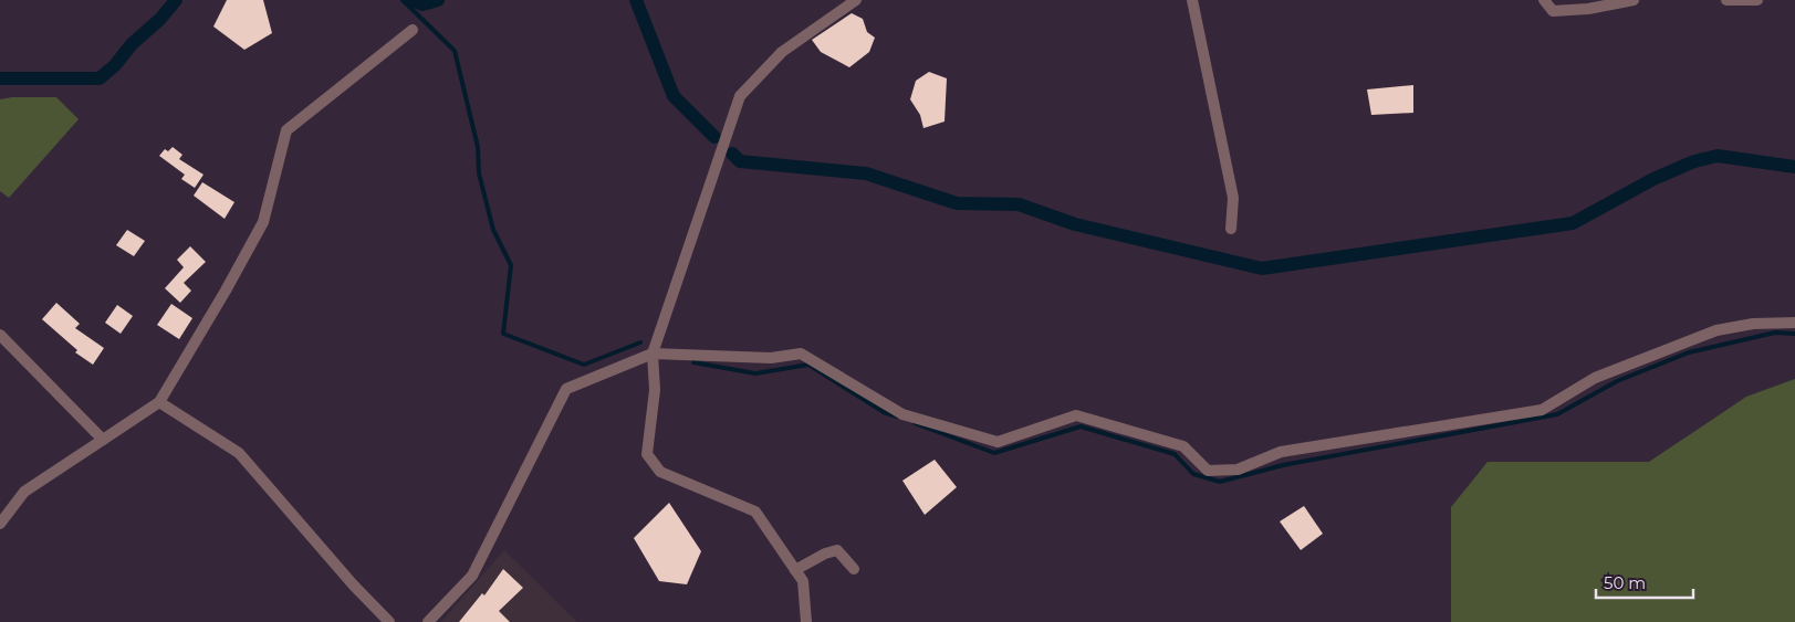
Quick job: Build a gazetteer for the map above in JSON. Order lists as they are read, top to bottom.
{
  "scale_bar": "50 m"
}
